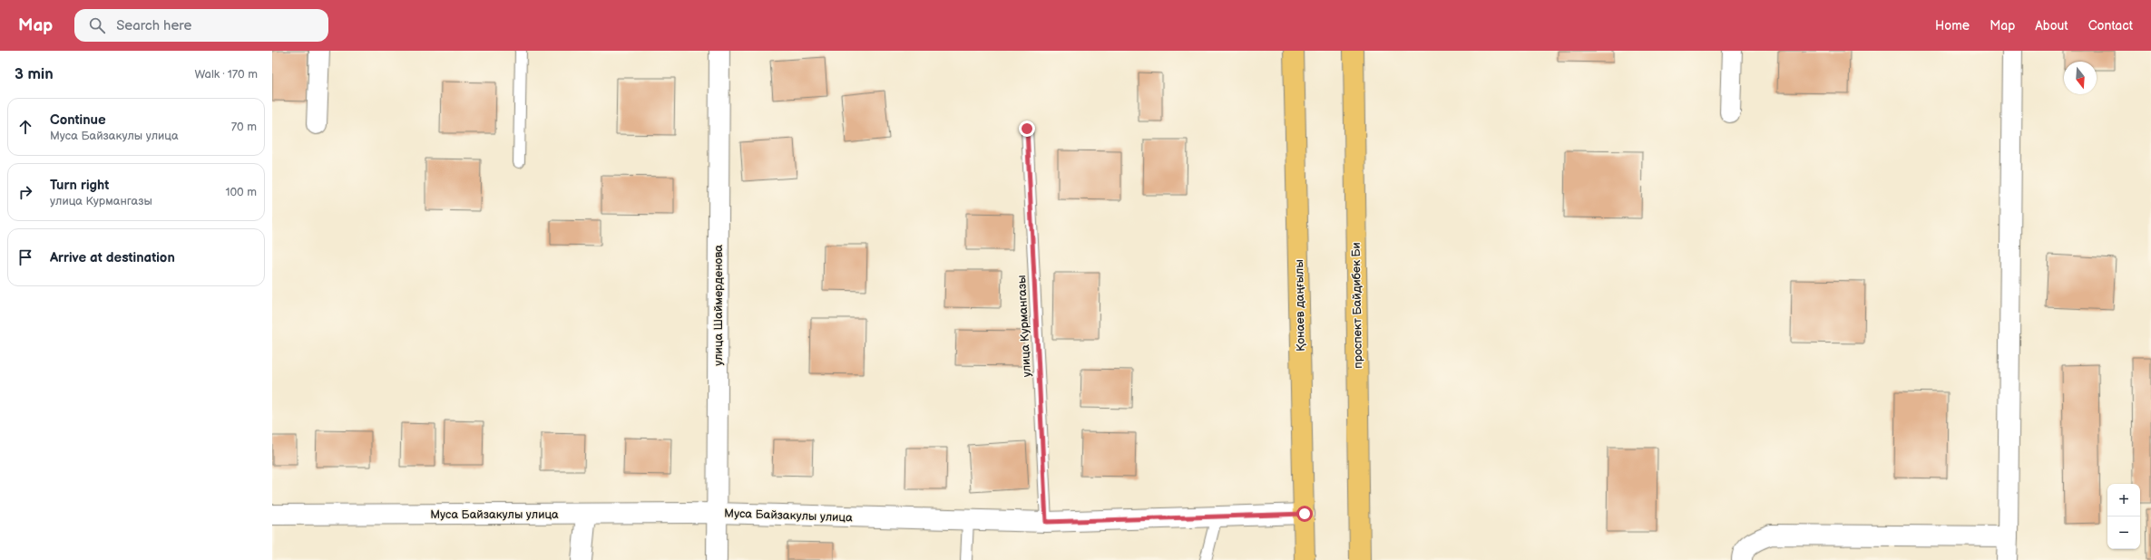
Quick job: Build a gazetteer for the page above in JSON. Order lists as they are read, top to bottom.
{
  "streets": {
    "main road": ["Қонаев даңғылы", "проспект Байдибек Би"],
    "street": ["улица Шаймерденова", "Муса Байзакулы улица"],
    "lane": ["улица Курмангазы"]
  },
  "crossings": [
    ["улица Шаймерденова", "Муса Байзакулы улица"],
    ["Қонаев даңғылы", "Муса Байзакулы улица"],
    ["улица Курмангазы", "Муса Байзакулы улица"]
  ],
  "north": "bottom",
  "page": {
    "header": "Map",
    "search": "Search here",
    "nav": [
      "Home",
      "Map",
      "About",
      "Contact"
    ],
    "heading": ["3 min", "Walk · 170 m"],
    "list": [
      ["Continue", "Муса Байзакулы улица", "70 m"],
      ["Turn right", "улица Курмангазы", "100 m"],
      "Arrive at destination"
    ],
    "map_buttons": ["+", "−"]
  }
}
